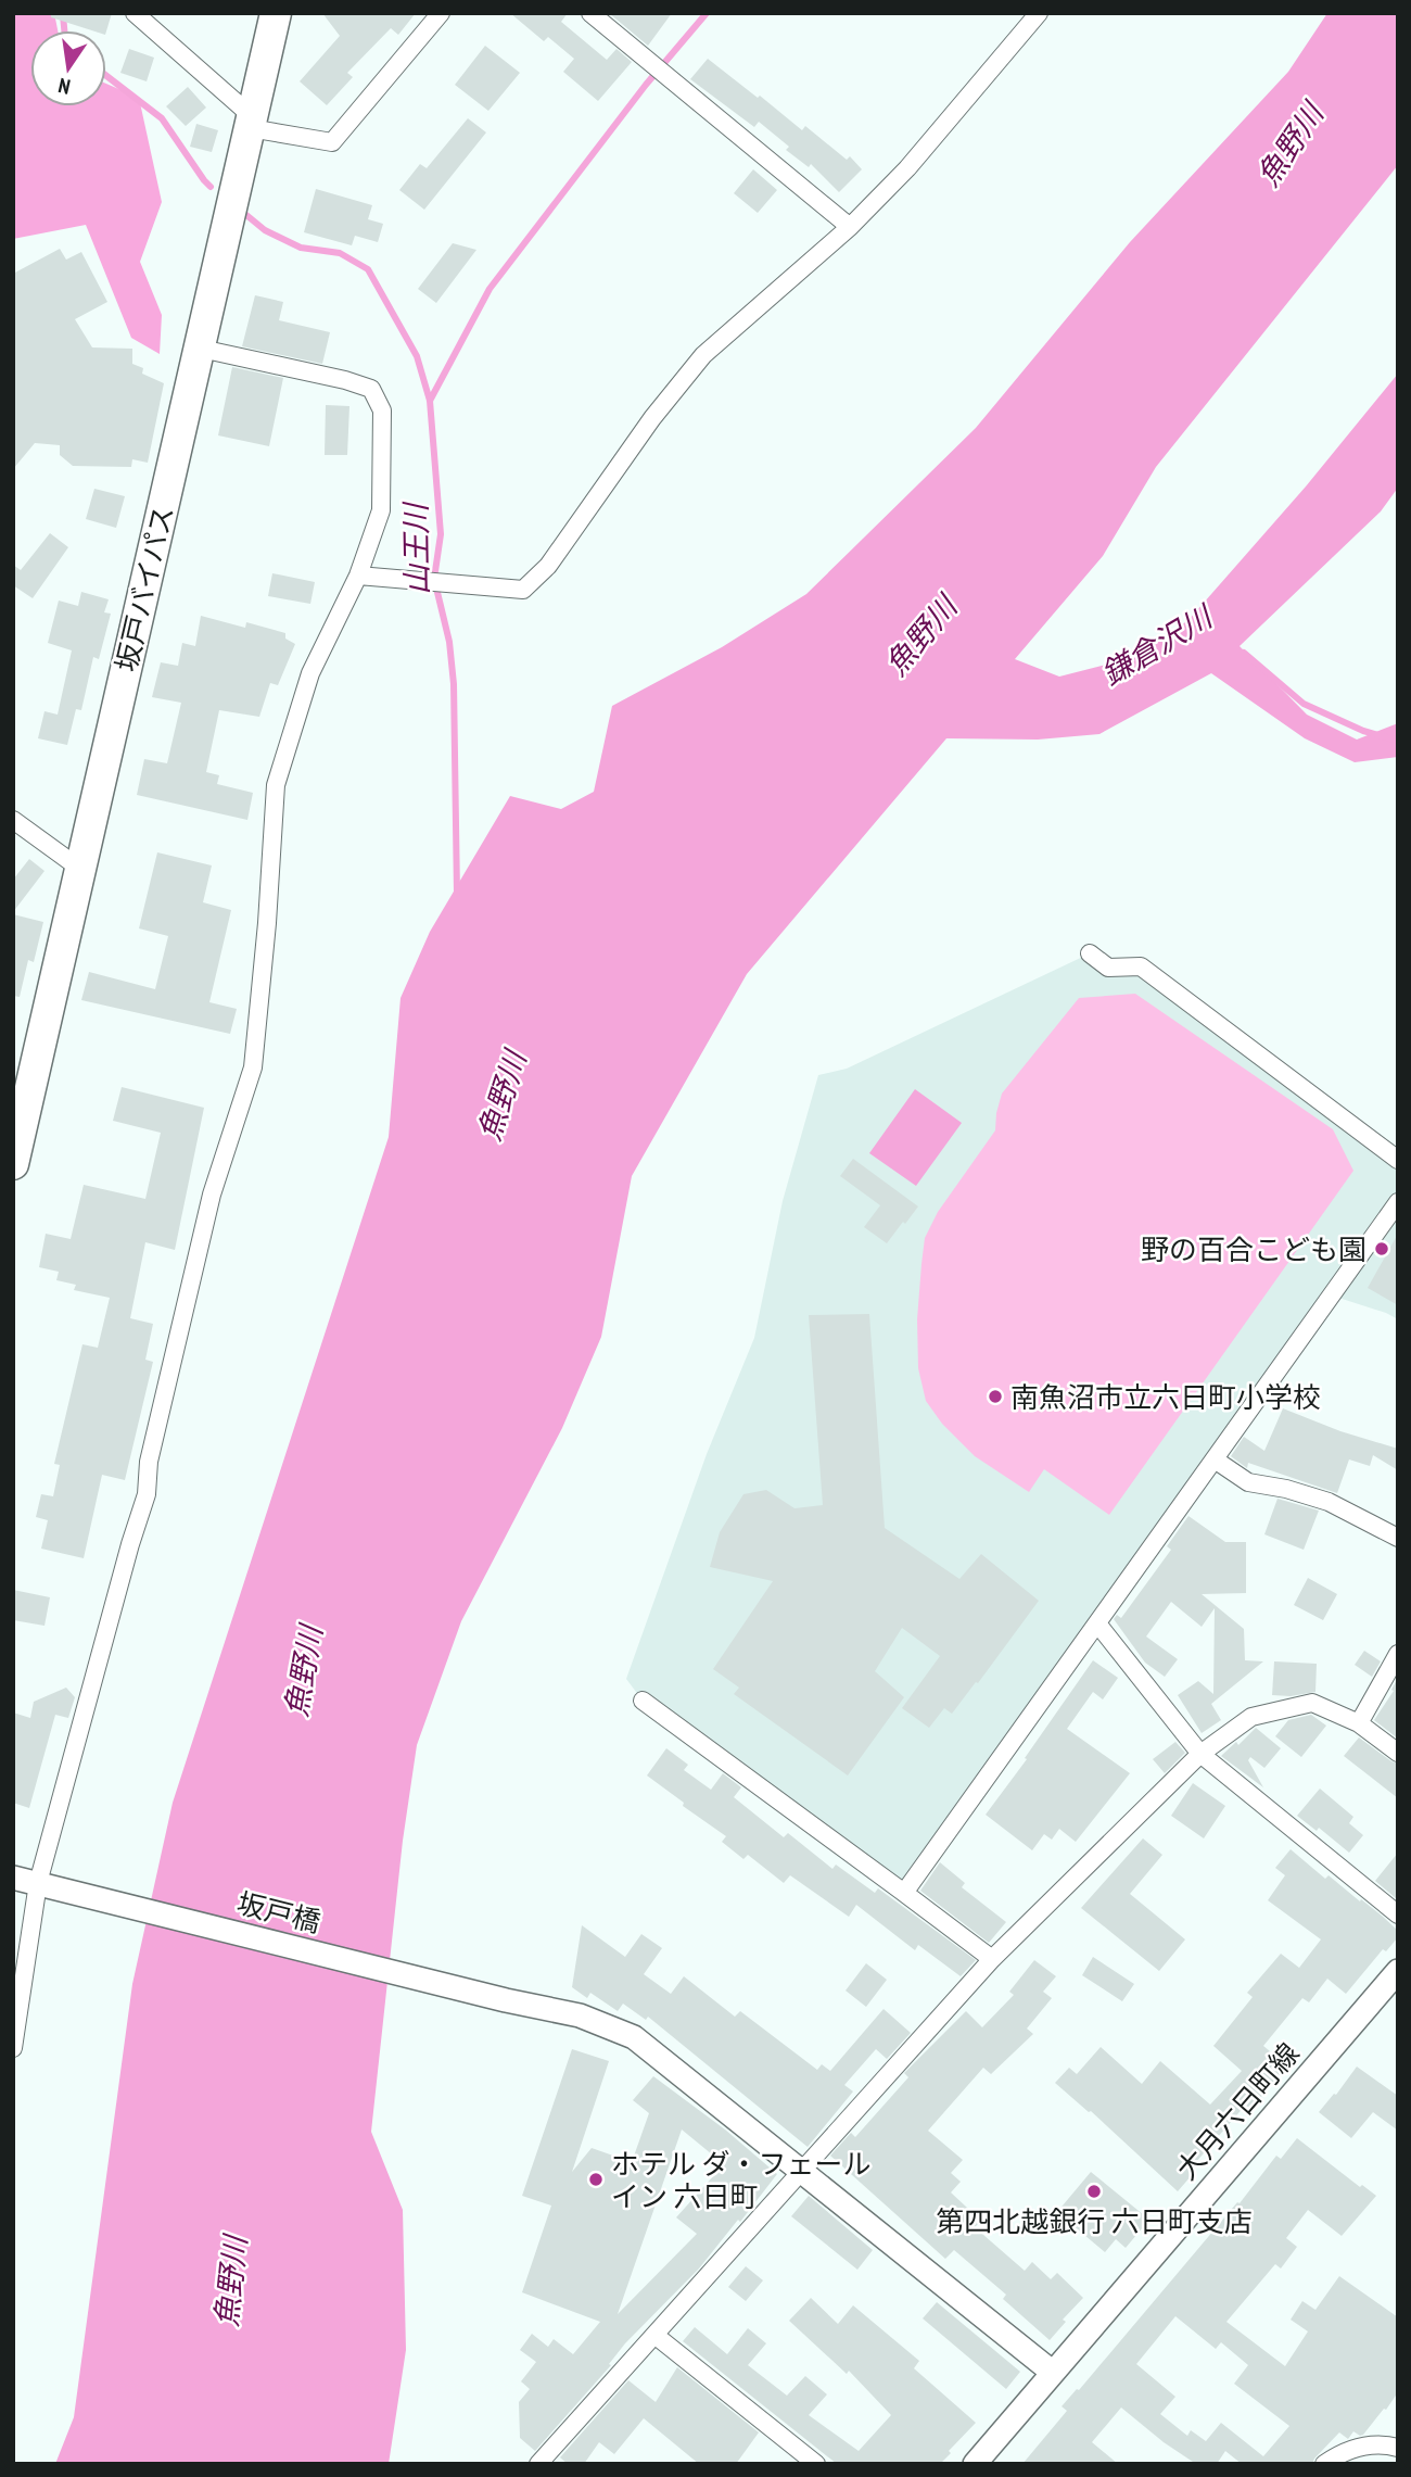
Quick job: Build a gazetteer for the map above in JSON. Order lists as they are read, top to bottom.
{
  "streets": {
    "highway": ["坂戸バイパス"],
    "street": ["坂戸橋", "大月六日町線"]
  },
  "crossings": [
    ["坂戸橋", "大月六日町線"]
  ],
  "water": ["魚野川", "山王川", "鎌倉沢川"],
  "places": [
    "野の百合こども園",
    "南魚沼市立六日町小学校",
    "ホテル ダ・フェール イン 六日町",
    "第四北越銀行 六日町支店"
  ],
  "north": "bottom"
}
